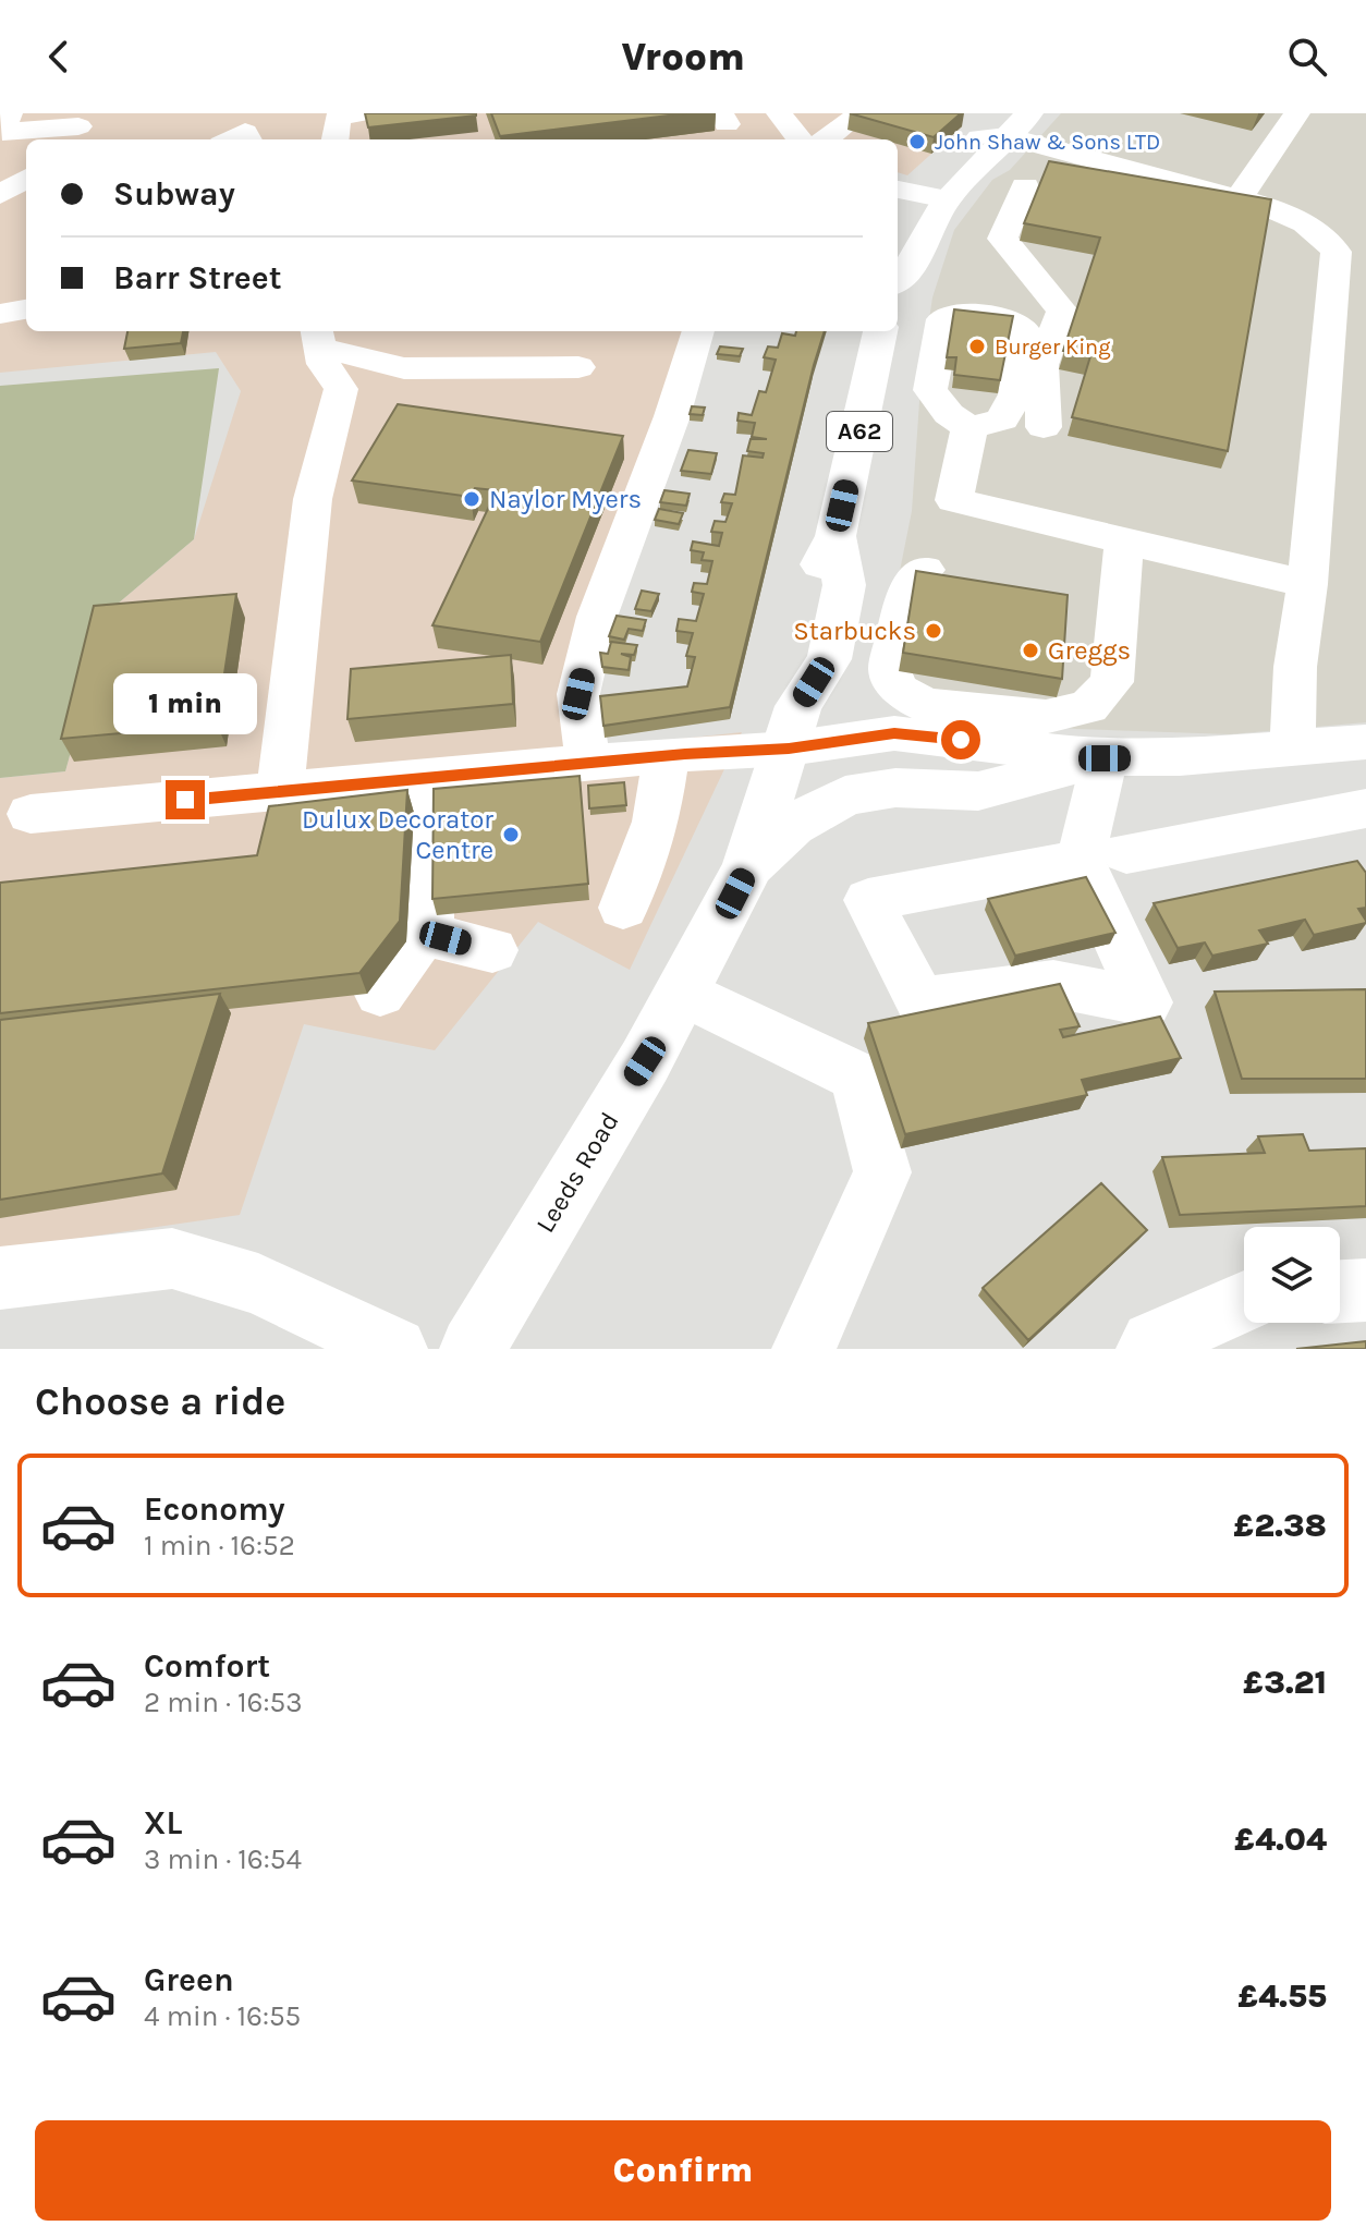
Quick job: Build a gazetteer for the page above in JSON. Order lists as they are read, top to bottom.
{
  "streets": {
    "main road": ["A62", "Leeds Road"]
  },
  "places": [
    "John Shaw & Sons LTD",
    "Burger King",
    "Naylor Myers",
    "Starbucks",
    "Greggs",
    "Dulux Decorator Centre"
  ],
  "page": {
    "header": "Vroom",
    "banner": ["Subway", "Barr Street"],
    "bubble": "1 min",
    "heading": "Choose a ride",
    "list": [
      {
        "name": "Economy",
        "note": "1 min · 16:52",
        "value": "£2.38"
      },
      {
        "name": "Comfort",
        "note": "2 min · 16:53",
        "value": "£3.21"
      },
      {
        "name": "XL",
        "note": "3 min · 16:54",
        "value": "£4.04"
      },
      {
        "name": "Green",
        "note": "4 min · 16:55",
        "value": "£4.55"
      }
    ],
    "buttons": "Confirm"
  }
}
